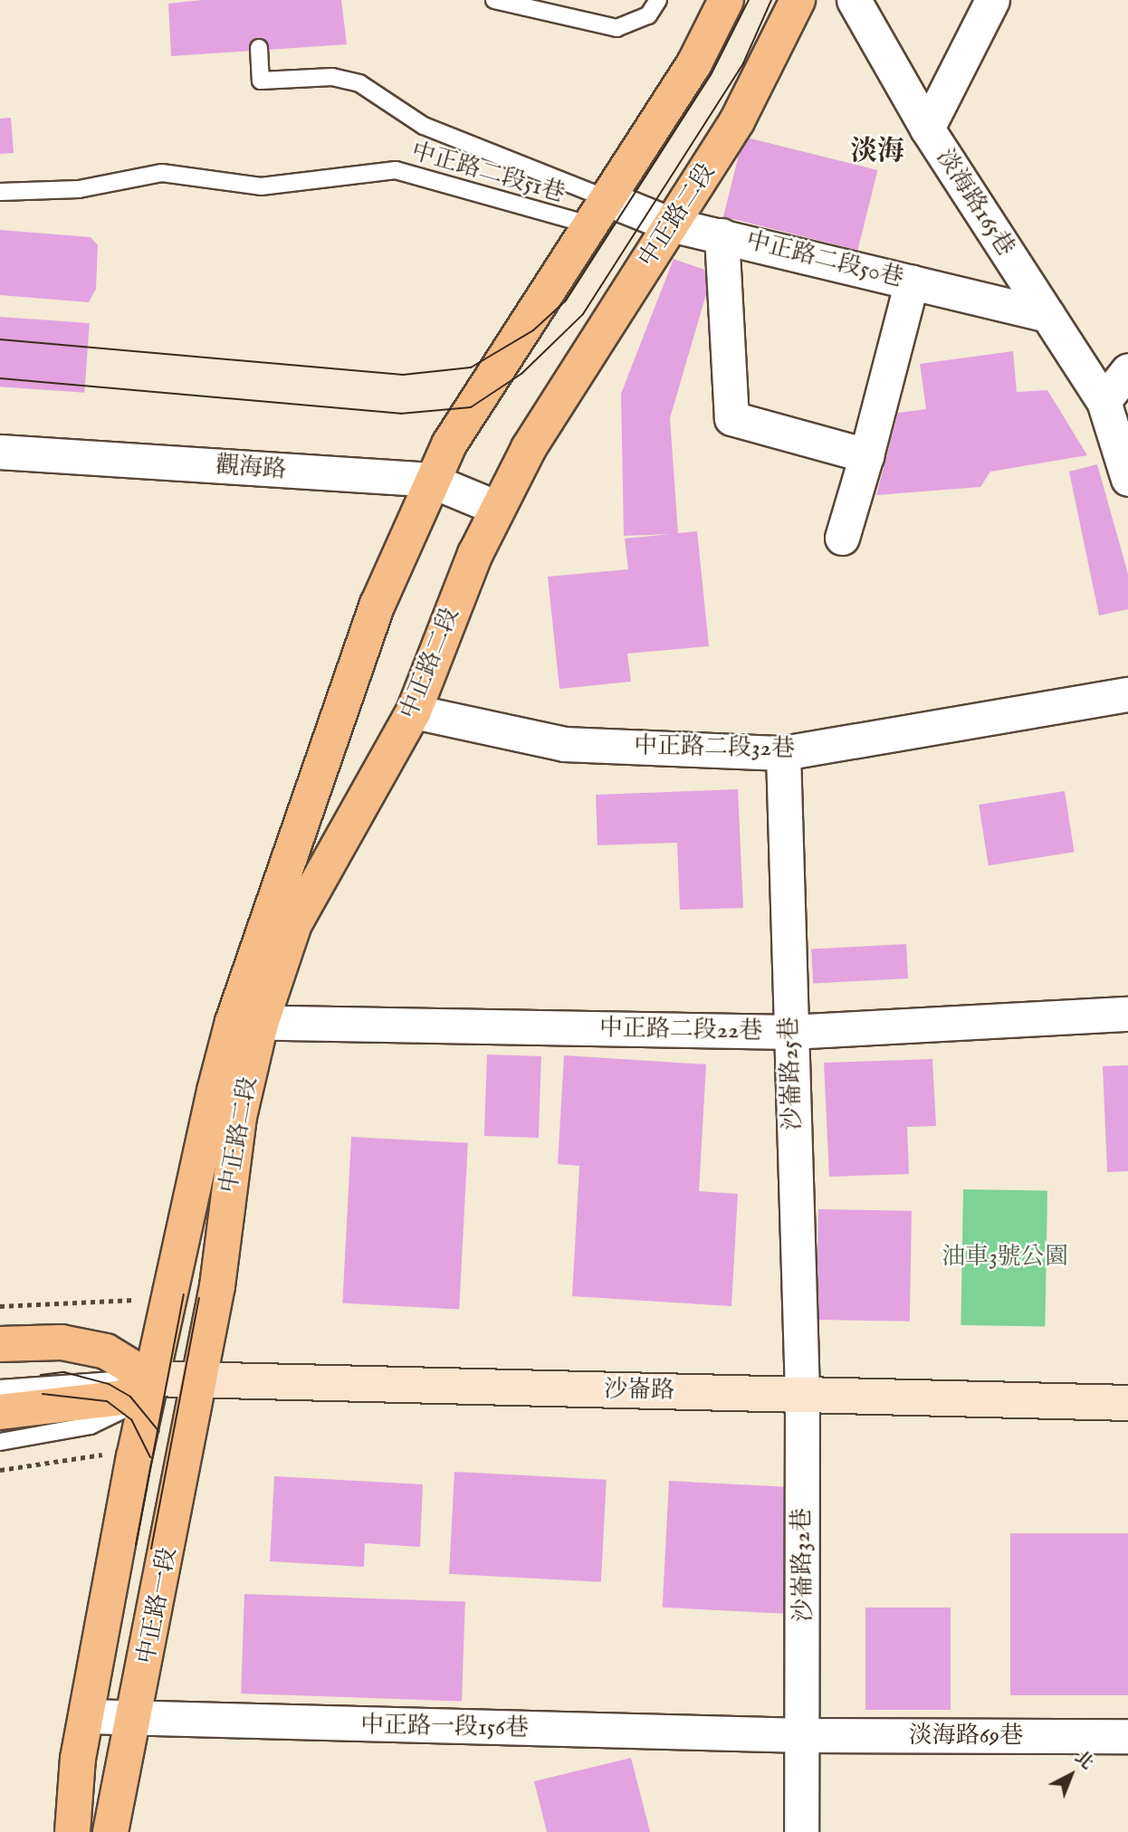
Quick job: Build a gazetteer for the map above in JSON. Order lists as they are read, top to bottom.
{
  "streets": {
    "main road": ["中正路二段", "中正路一段"],
    "street": [
      "淡海路165巷",
      "中正路二段50巷",
      "觀海路",
      "中正路二段32巷",
      "中正路二段22巷",
      "沙崙路25巷",
      "沙崙路",
      "沙崙路32巷",
      "中正路一段156巷",
      "淡海路69巷"
    ],
    "lane": ["中正路二段51巷"]
  },
  "crossings": [
    ["中正路二段51巷", "中正路二段"],
    ["中正路二段51巷", "中正路二段50巷"],
    ["淡海路165巷", "中正路二段50巷"],
    ["中正路二段", "中正路二段50巷"],
    ["中正路二段", "觀海路"],
    ["中正路二段", "中正路二段32巷"],
    ["中正路二段", "中正路二段22巷"],
    ["中正路二段", "沙崙路"],
    ["中正路二段", "中正路一段"],
    ["中正路二段32巷", "沙崙路25巷"],
    ["中正路二段22巷", "沙崙路25巷"],
    ["沙崙路25巷", "沙崙路"],
    ["沙崙路25巷", "沙崙路32巷"],
    ["沙崙路", "沙崙路32巷"],
    ["沙崙路", "中正路一段"],
    ["沙崙路32巷", "中正路一段156巷"],
    ["沙崙路32巷", "淡海路69巷"],
    ["中正路一段", "中正路一段156巷"],
    ["中正路一段156巷", "淡海路69巷"]
  ],
  "districts": ["淡海"],
  "parks": ["油車3號公園"],
  "north": "top right"
}
